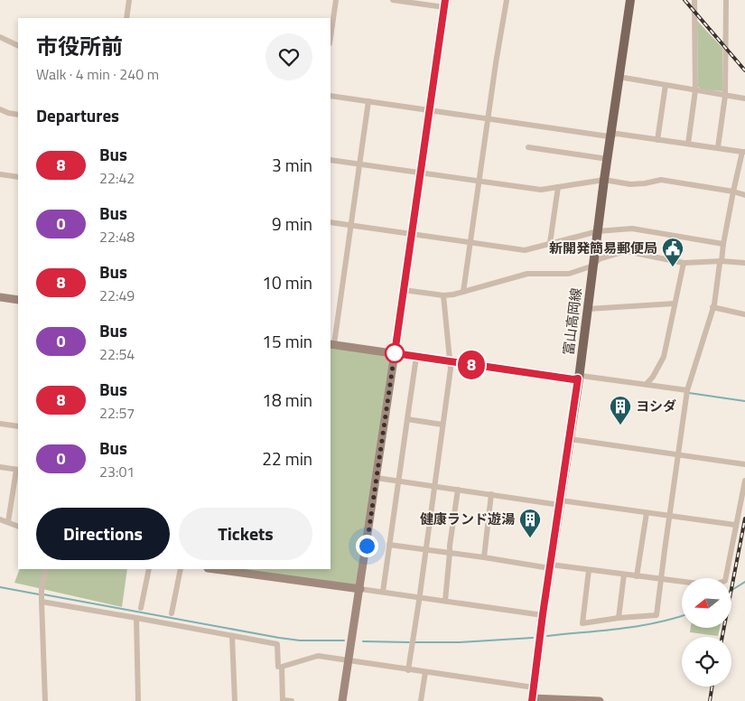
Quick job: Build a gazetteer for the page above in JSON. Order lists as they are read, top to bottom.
{
  "streets": {
    "main road": ["富山高岡線"]
  },
  "places": {
    "public building": ["新開発簡易郵便局"],
    "building": ["ヨシダ", "健康ランド遊湯"]
  },
  "lines": ["bus line 8"],
  "north": "left",
  "page": {
    "on_map": "8",
    "heading": [
      ["市役所前", "Walk · 4 min · 240 m"],
      "Departures"
    ],
    "list": [
      {
        "mark": "8",
        "name": "Bus",
        "note": "22:42",
        "value": "3 min"
      },
      {
        "mark": "0",
        "name": "Bus",
        "note": "22:48",
        "value": "9 min"
      },
      {
        "mark": "8",
        "name": "Bus",
        "note": "22:49",
        "value": "10 min"
      },
      {
        "mark": "0",
        "name": "Bus",
        "note": "22:54",
        "value": "15 min"
      },
      {
        "mark": "8",
        "name": "Bus",
        "note": "22:57",
        "value": "18 min"
      },
      {
        "mark": "0",
        "name": "Bus",
        "note": "23:01",
        "value": "22 min"
      }
    ],
    "buttons": ["Directions", "Tickets"]
  }
}
